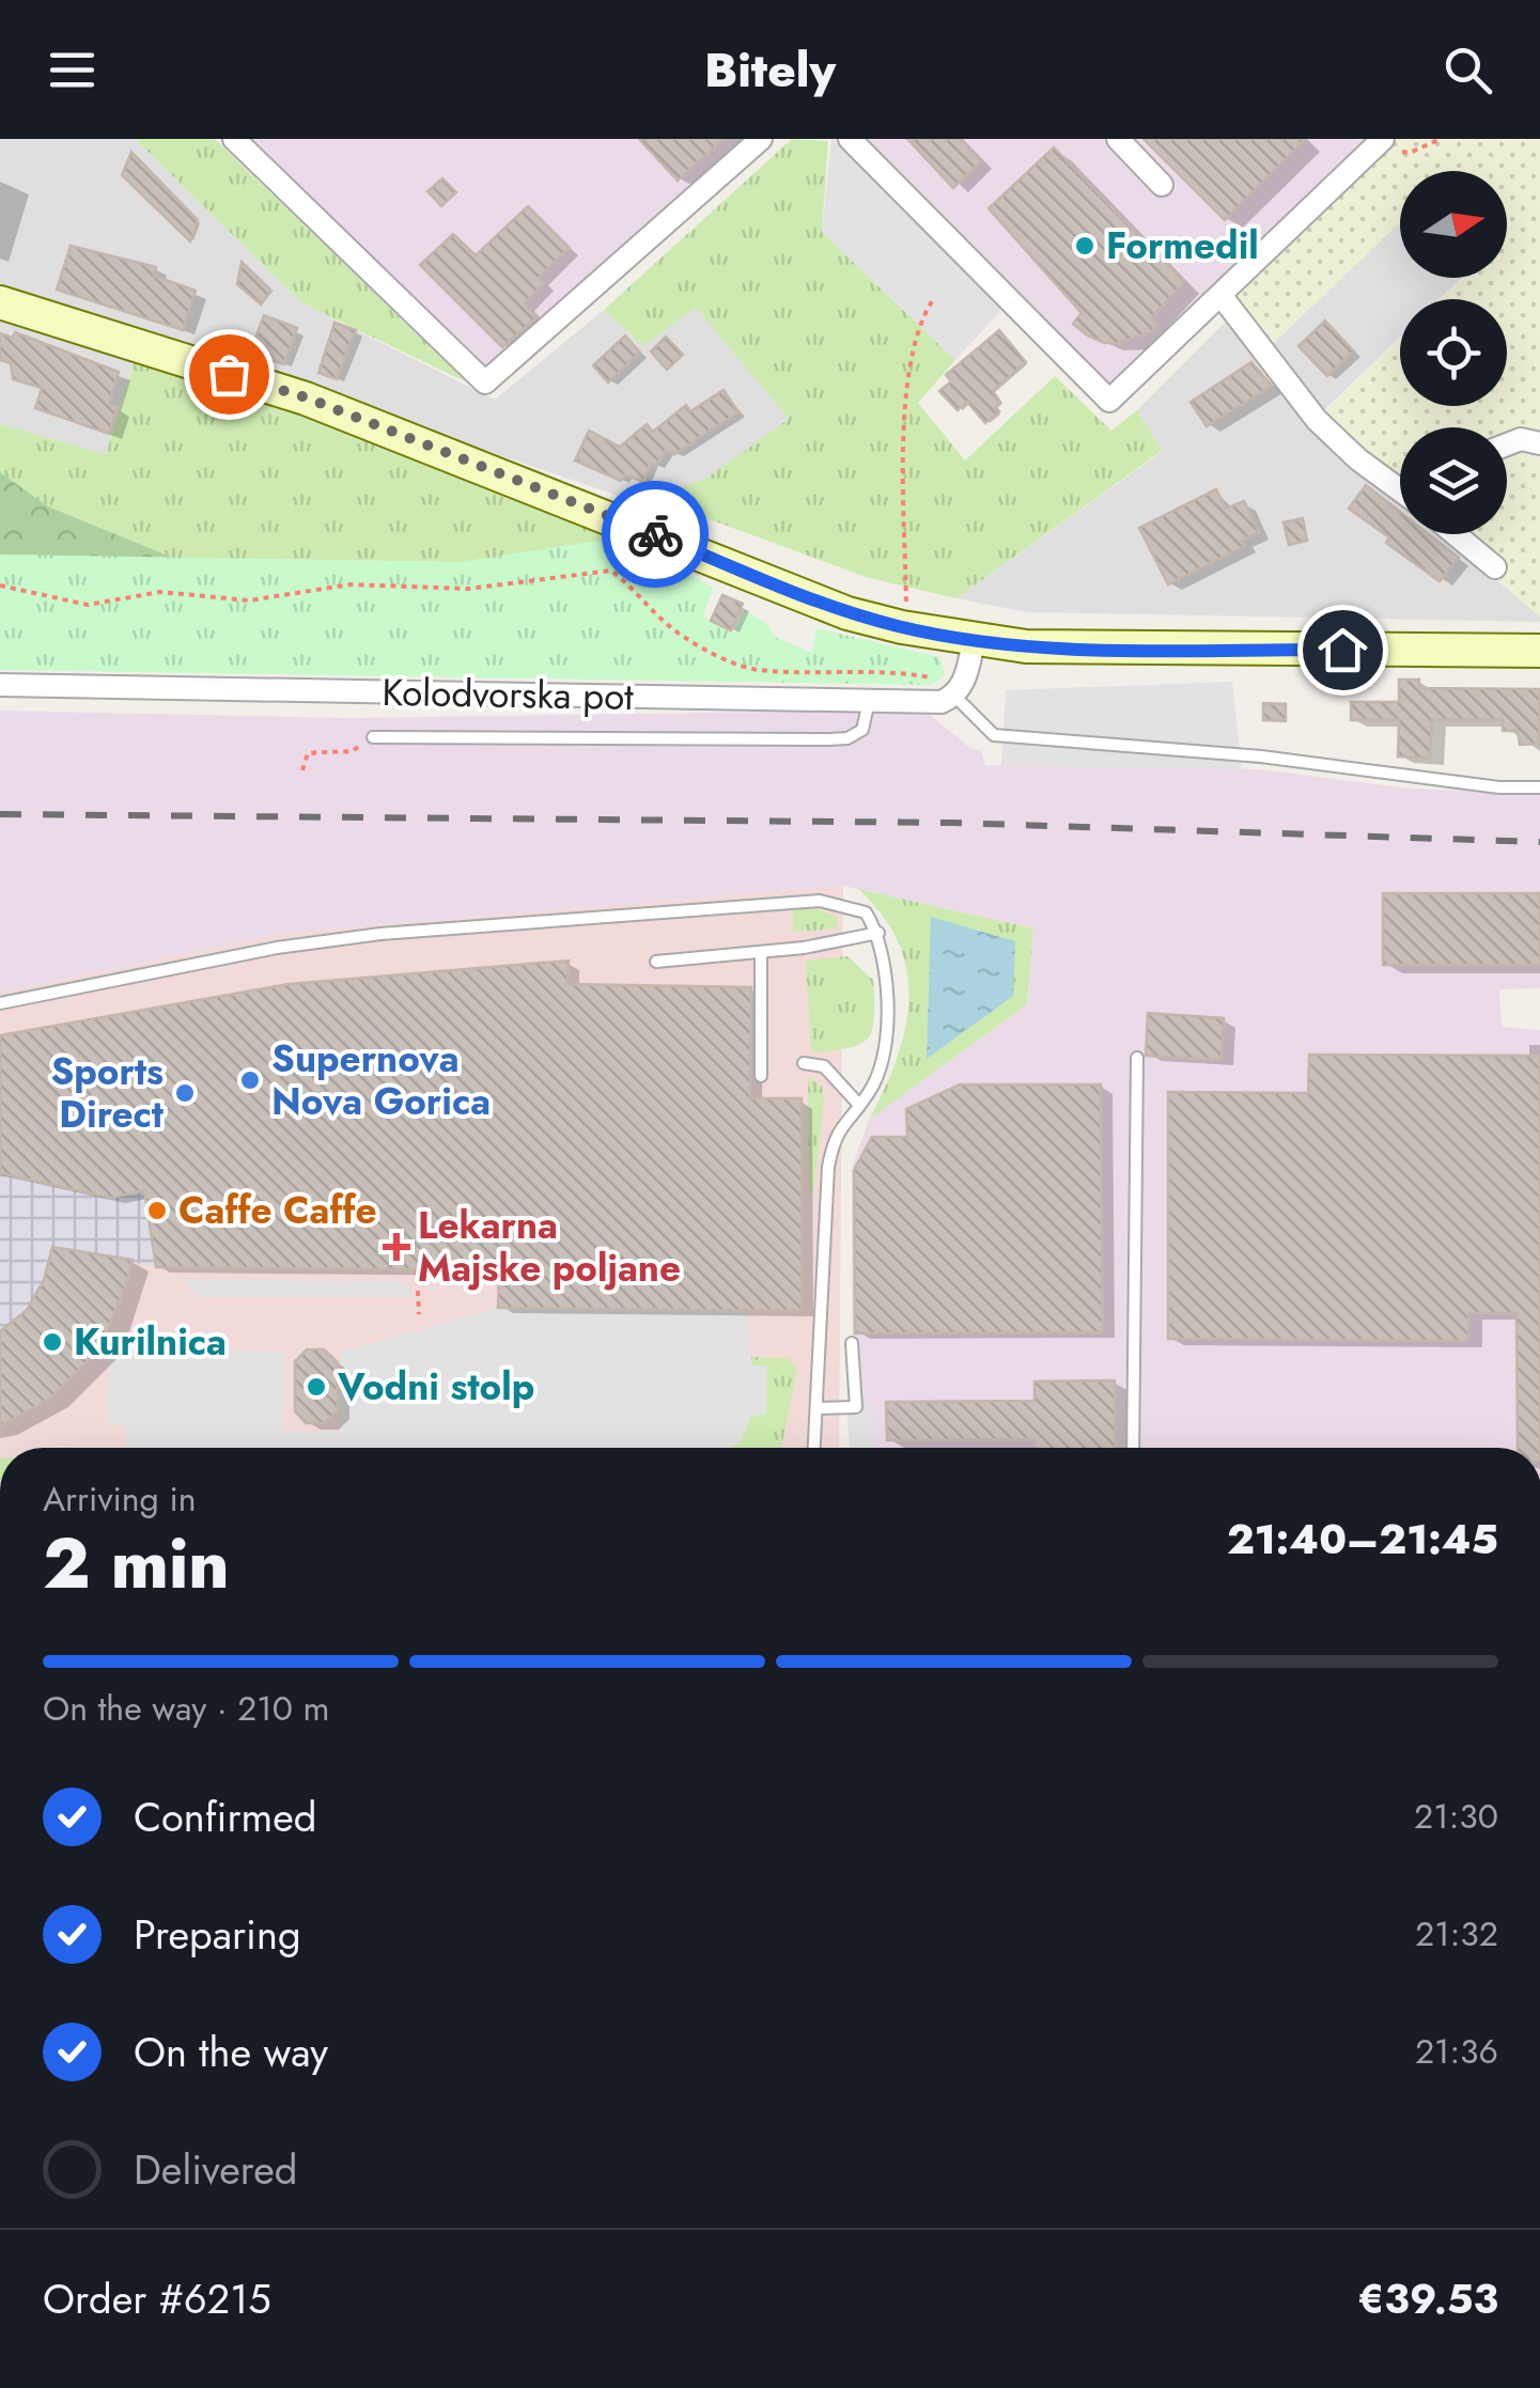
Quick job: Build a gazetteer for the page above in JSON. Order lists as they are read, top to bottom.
{
  "streets": {
    "street": ["Kolodvorska pot"]
  },
  "places": {
    "other": [
      "Formedil",
      "Supernova Nova Gorica",
      "Sports Direct",
      "Caffe Caffe",
      "Kurilnica",
      "Vodni stolp"
    ],
    "health": ["Lekarna Majske poljane"]
  },
  "north": "right",
  "page": {
    "header": "Bitely",
    "heading": ["2 min", "Arriving in", "21:40–21:45"],
    "panel": ["Order #6215", "€39.53"],
    "bar": "On the way · 210 m",
    "list": [
      ["Confirmed", "21:30"],
      ["Preparing", "21:32"],
      ["On the way", "21:36"],
      "Delivered"
    ]
  }
}
